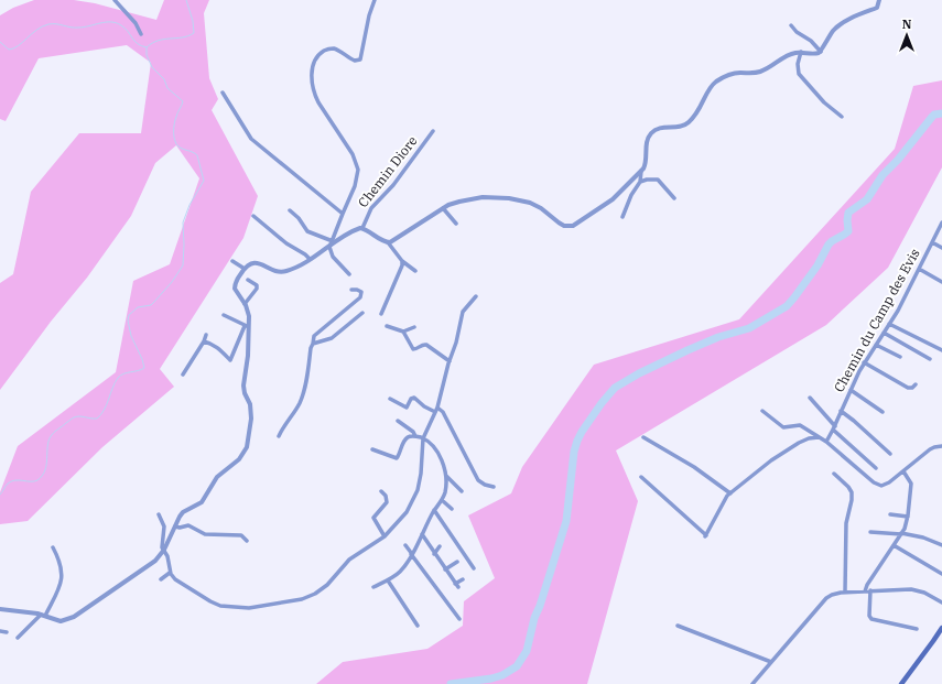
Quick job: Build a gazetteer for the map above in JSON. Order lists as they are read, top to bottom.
{
  "streets": {
    "street": ["Chemin Diore", "Chemin du Camp des Evis"]
  },
  "north": "top"
}
